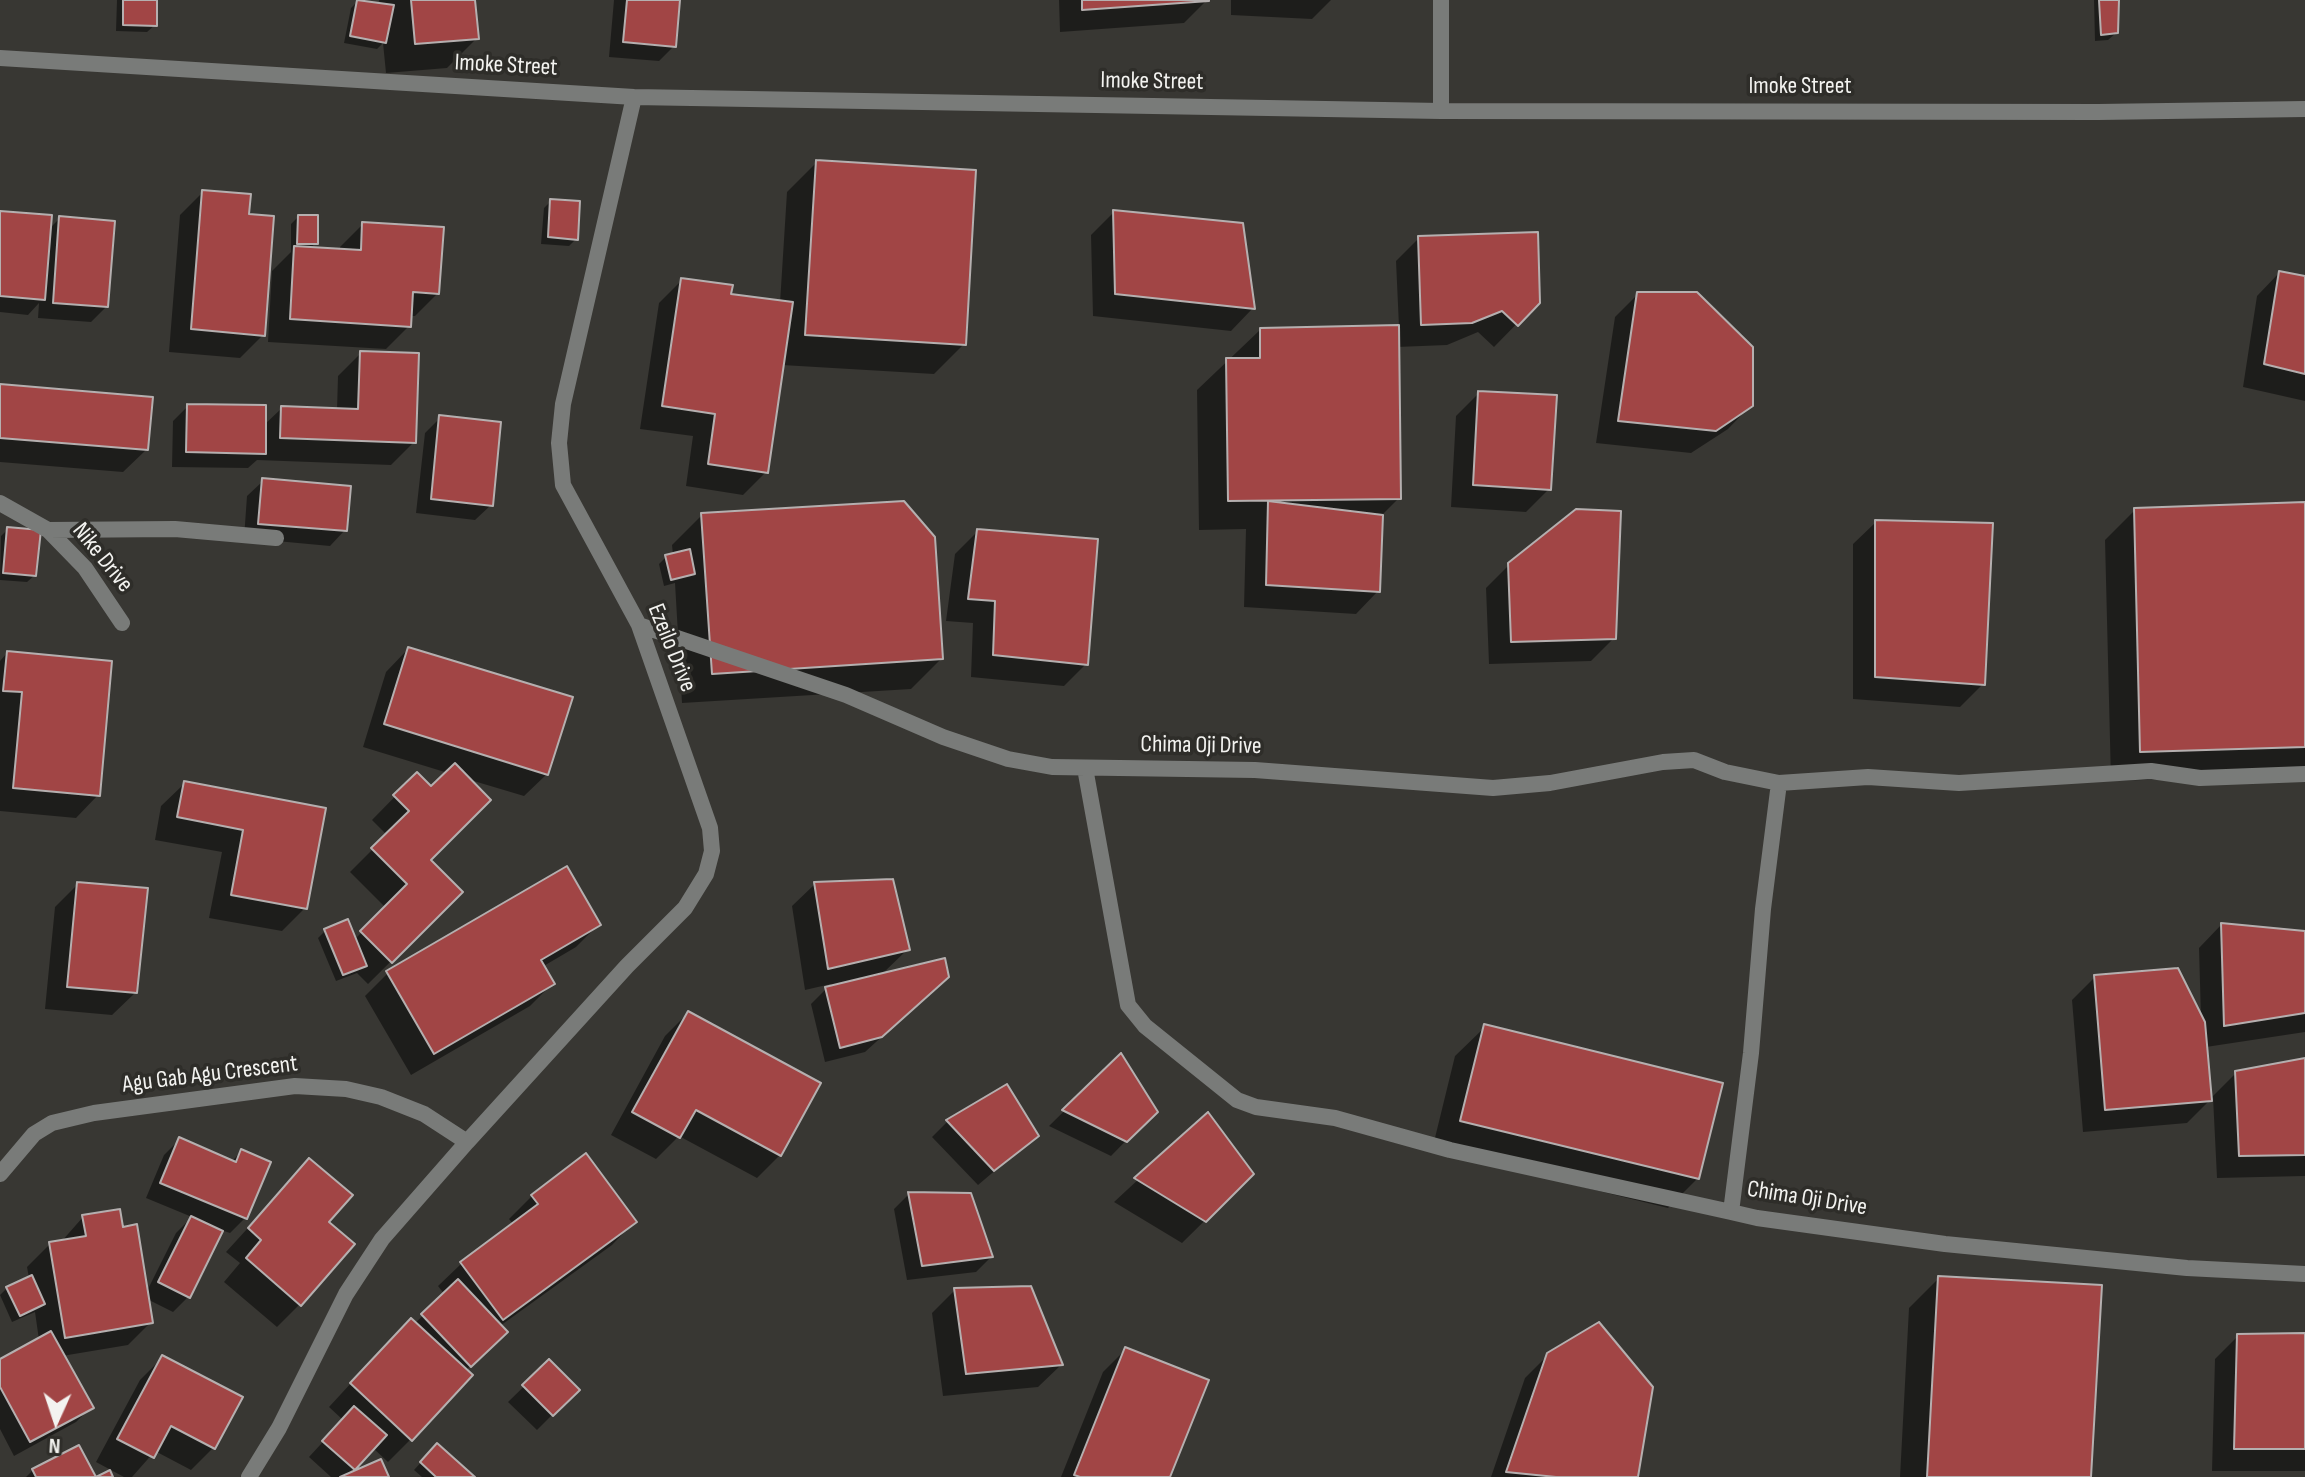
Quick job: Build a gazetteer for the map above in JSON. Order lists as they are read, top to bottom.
{
  "streets": {
    "street": [
      "Imoke Street",
      "Nike Drive",
      "Ezeilo Drive",
      "Chima Oji Drive",
      "Agu Gab Agu Crescent"
    ]
  },
  "crossings": [
    ["Imoke Street", "Ezeilo Drive"],
    ["Ezeilo Drive", "Chima Oji Drive"],
    ["Ezeilo Drive", "Agu Gab Agu Crescent"]
  ],
  "north": "bottom"
}
